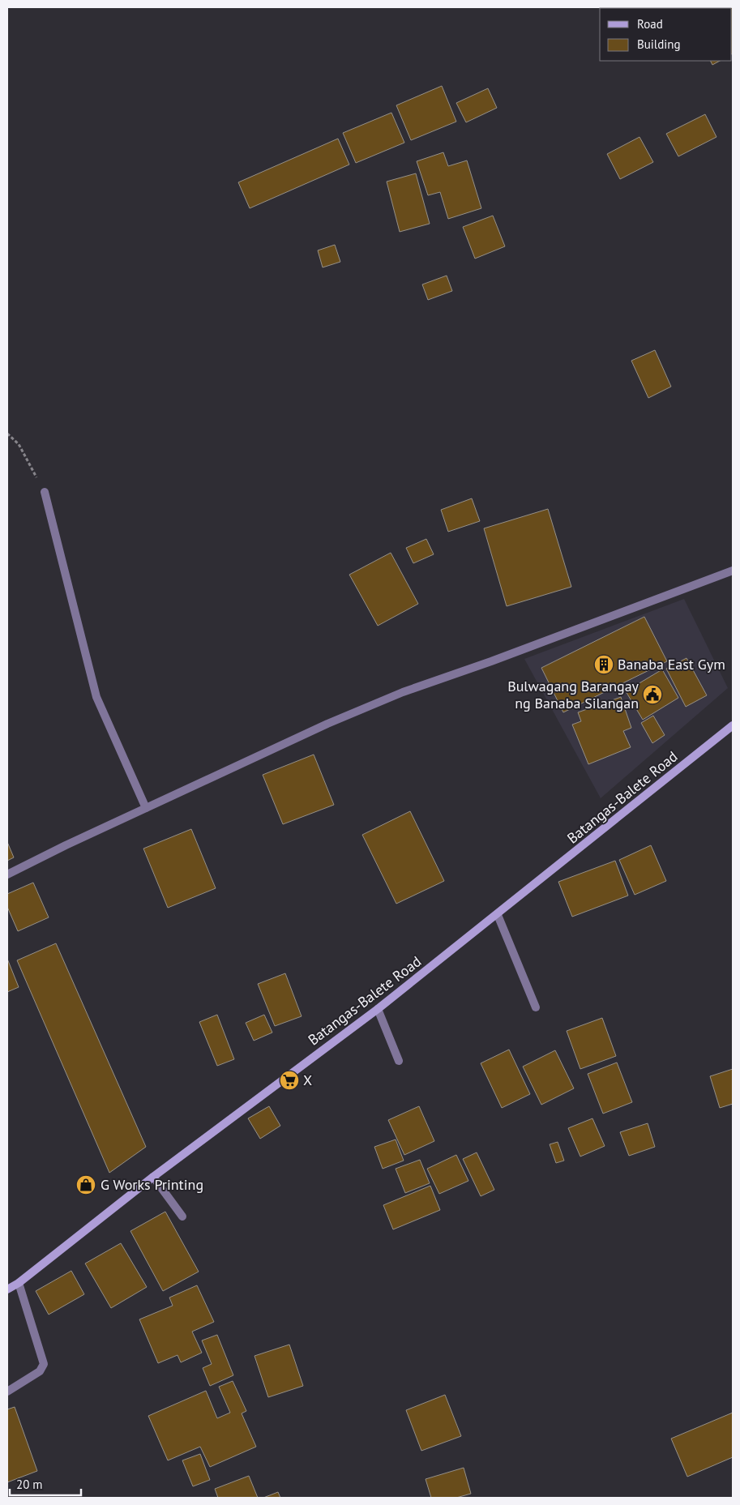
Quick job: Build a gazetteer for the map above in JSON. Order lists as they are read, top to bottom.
{
  "streets": {
    "main road": ["Batangas-Balete Road"]
  },
  "places": {
    "building": ["Banaba East Gym"],
    "public building": ["Bulwagang Barangay ng Banaba Silangan"],
    "supermarket": ["X"],
    "shop": ["G Works Printing"]
  },
  "legend": ["Road", "Building"],
  "scale_bar": "20 m"
}
